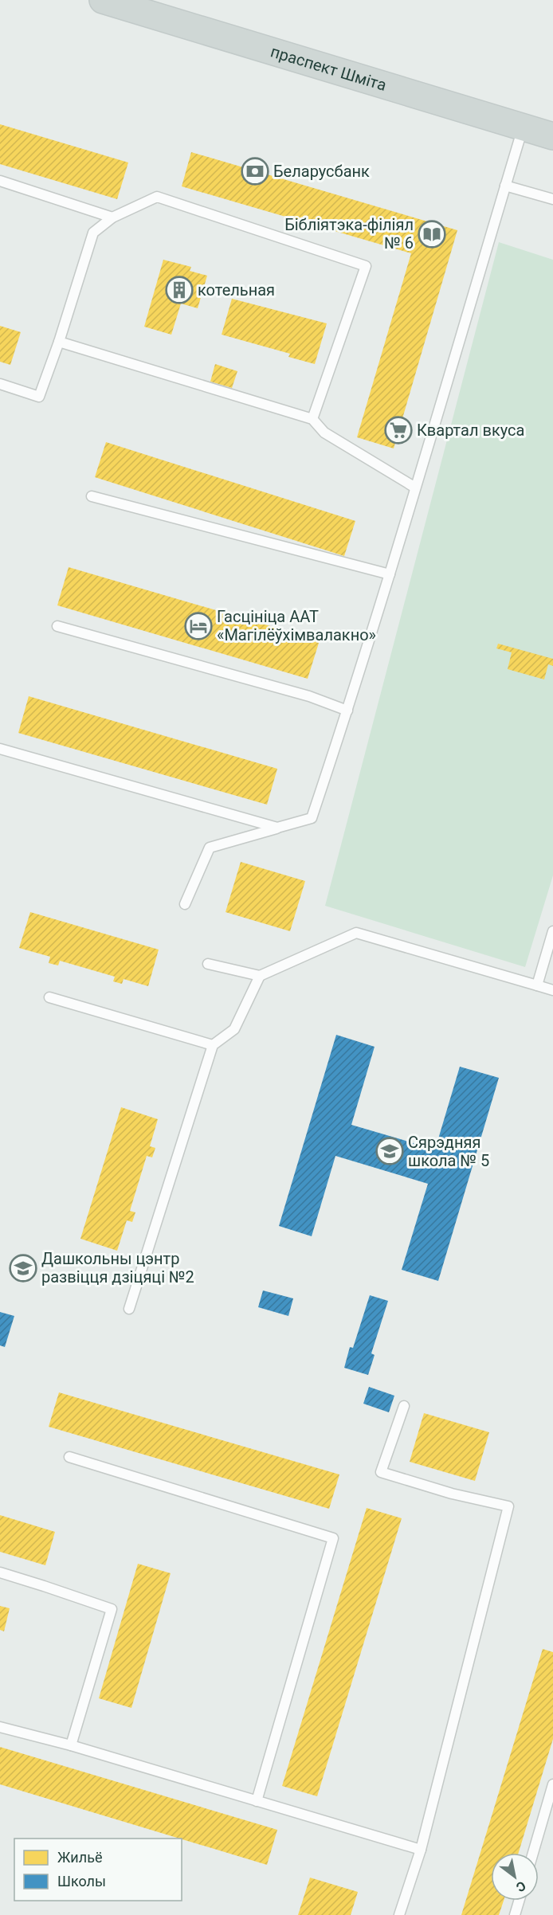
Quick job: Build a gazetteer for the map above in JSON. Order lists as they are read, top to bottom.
{
  "streets": {
    "main road": ["праспект Шміта"]
  },
  "places": {
    "bank": ["Беларусбанк"],
    "library": ["Бібліятэка-філіял № 6"],
    "building": ["котельная"],
    "supermarket": ["Квартал вкуса"],
    "hotel": ["Гасцініца ААТ «Магілёўхімвалакно»"],
    "school or university": ["Сярэдняя школа № 5", "Дашкольны цэнтр развіцця дзіцяці №2"]
  },
  "legend": ["Жильё", "Школы"],
  "north": "bottom right"
}
